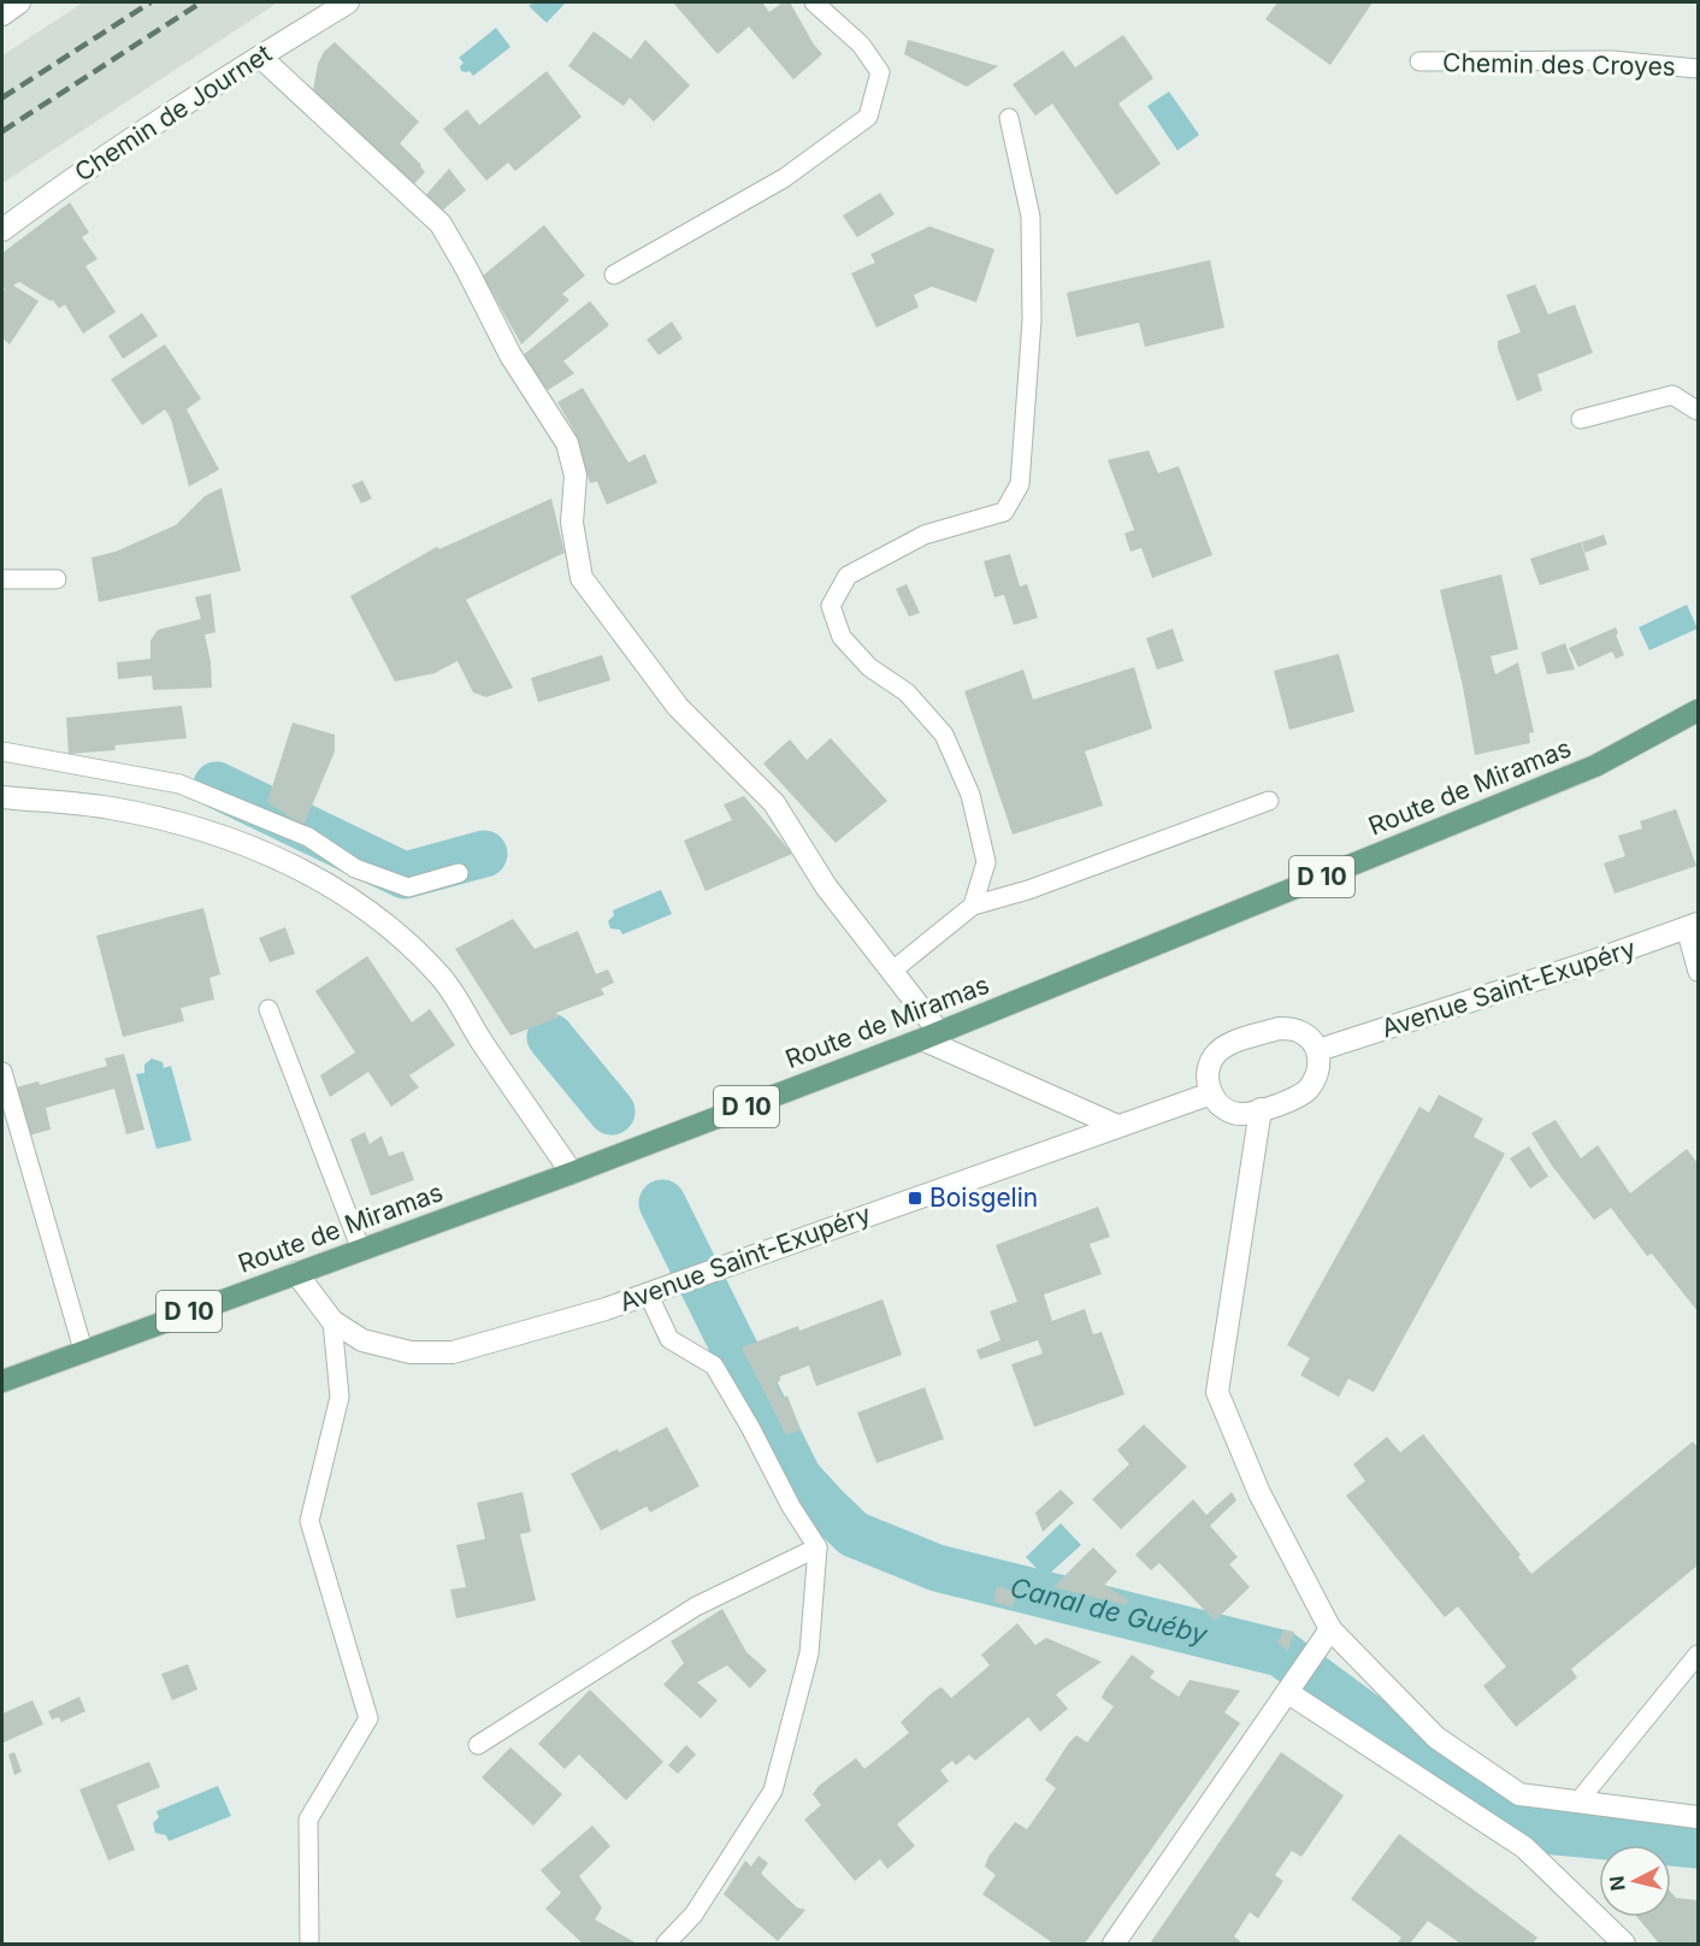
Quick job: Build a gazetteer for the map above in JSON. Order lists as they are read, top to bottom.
{
  "streets": {
    "main road": ["Route de Miramas", "D 10"],
    "street": ["Chemin de Journet", "Avenue Saint-Exupéry"],
    "lane": ["Chemin des Croyes"]
  },
  "crossings": [
    ["Route de Miramas", "Avenue Saint-Exupéry"]
  ],
  "water": ["Canal de Guéby"],
  "places": {
    "transit": ["Boisgelin"]
  },
  "north": "left"
}
